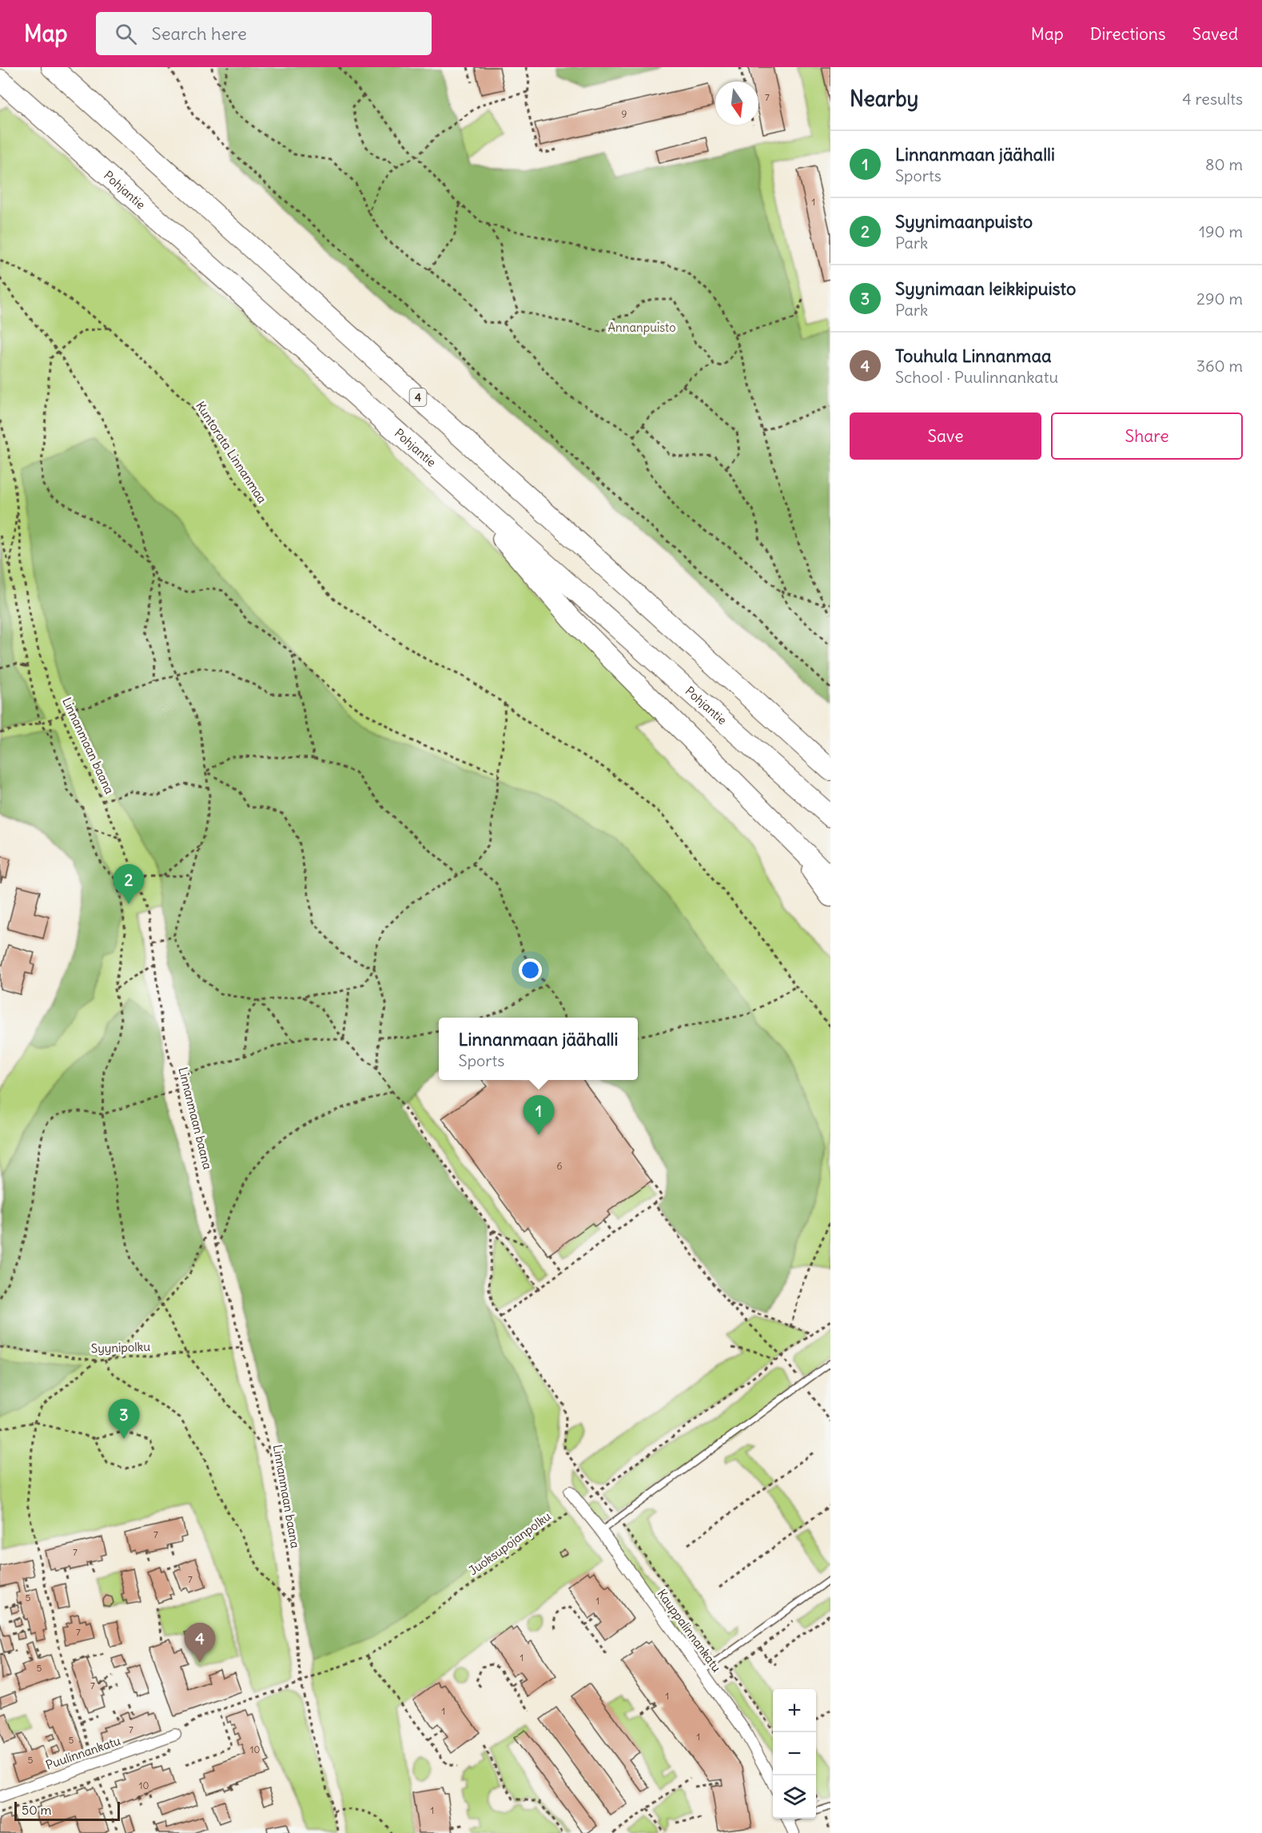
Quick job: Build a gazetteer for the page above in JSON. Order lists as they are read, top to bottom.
{
  "streets": {
    "highway": ["Pohjantie", "4"],
    "street": ["Kauppalinnankatu", "Puulinnankatu"],
    "path": [
      "Kuntorata Linnanmaa",
      "Linnanmaan baana",
      "Syynipolku",
      "Juoksupojanpolku"
    ]
  },
  "crossings": [
    ["Linnanmaan baana", "Syynipolku"],
    ["Linnanmaan baana", "Juoksupojanpolku"],
    ["Juoksupojanpolku", "Kauppalinnankatu"],
    ["Juoksupojanpolku", "Puulinnankatu"]
  ],
  "parks": ["Annanpuisto"],
  "house_numbers": [
    "7",
    "9",
    "1",
    "6",
    "7",
    "7",
    "7",
    "5",
    "1",
    "7",
    "1",
    "5",
    "7",
    "1",
    "1",
    "7",
    "1",
    "5",
    "10",
    "5",
    "10",
    "1"
  ],
  "scale_bar": "50 m",
  "north": "bottom",
  "page": {
    "header": "Map",
    "search": "Search here",
    "nav": ["Map", "Directions", "Saved"],
    "heading": ["Nearby", "4 results"],
    "list": [
      {
        "mark": "1",
        "name": "Linnanmaan jäähalli",
        "note": "Sports",
        "value": "80 m"
      },
      {
        "mark": "2",
        "name": "Syynimaanpuisto",
        "note": "Park",
        "value": "190 m"
      },
      {
        "mark": "3",
        "name": "Syynimaan leikkipuisto",
        "note": "Park",
        "value": "290 m"
      },
      {
        "mark": "4",
        "name": "Touhula Linnanmaa",
        "note": "School · Puulinnankatu",
        "value": "360 m"
      }
    ],
    "buttons": ["Save", "Share"],
    "pins": [
      "2",
      "1",
      "3",
      "4"
    ],
    "popup": ["Linnanmaan jäähalli", "Sports"],
    "map_buttons": ["+", "−"],
    "scale": "50 m"
  }
}
